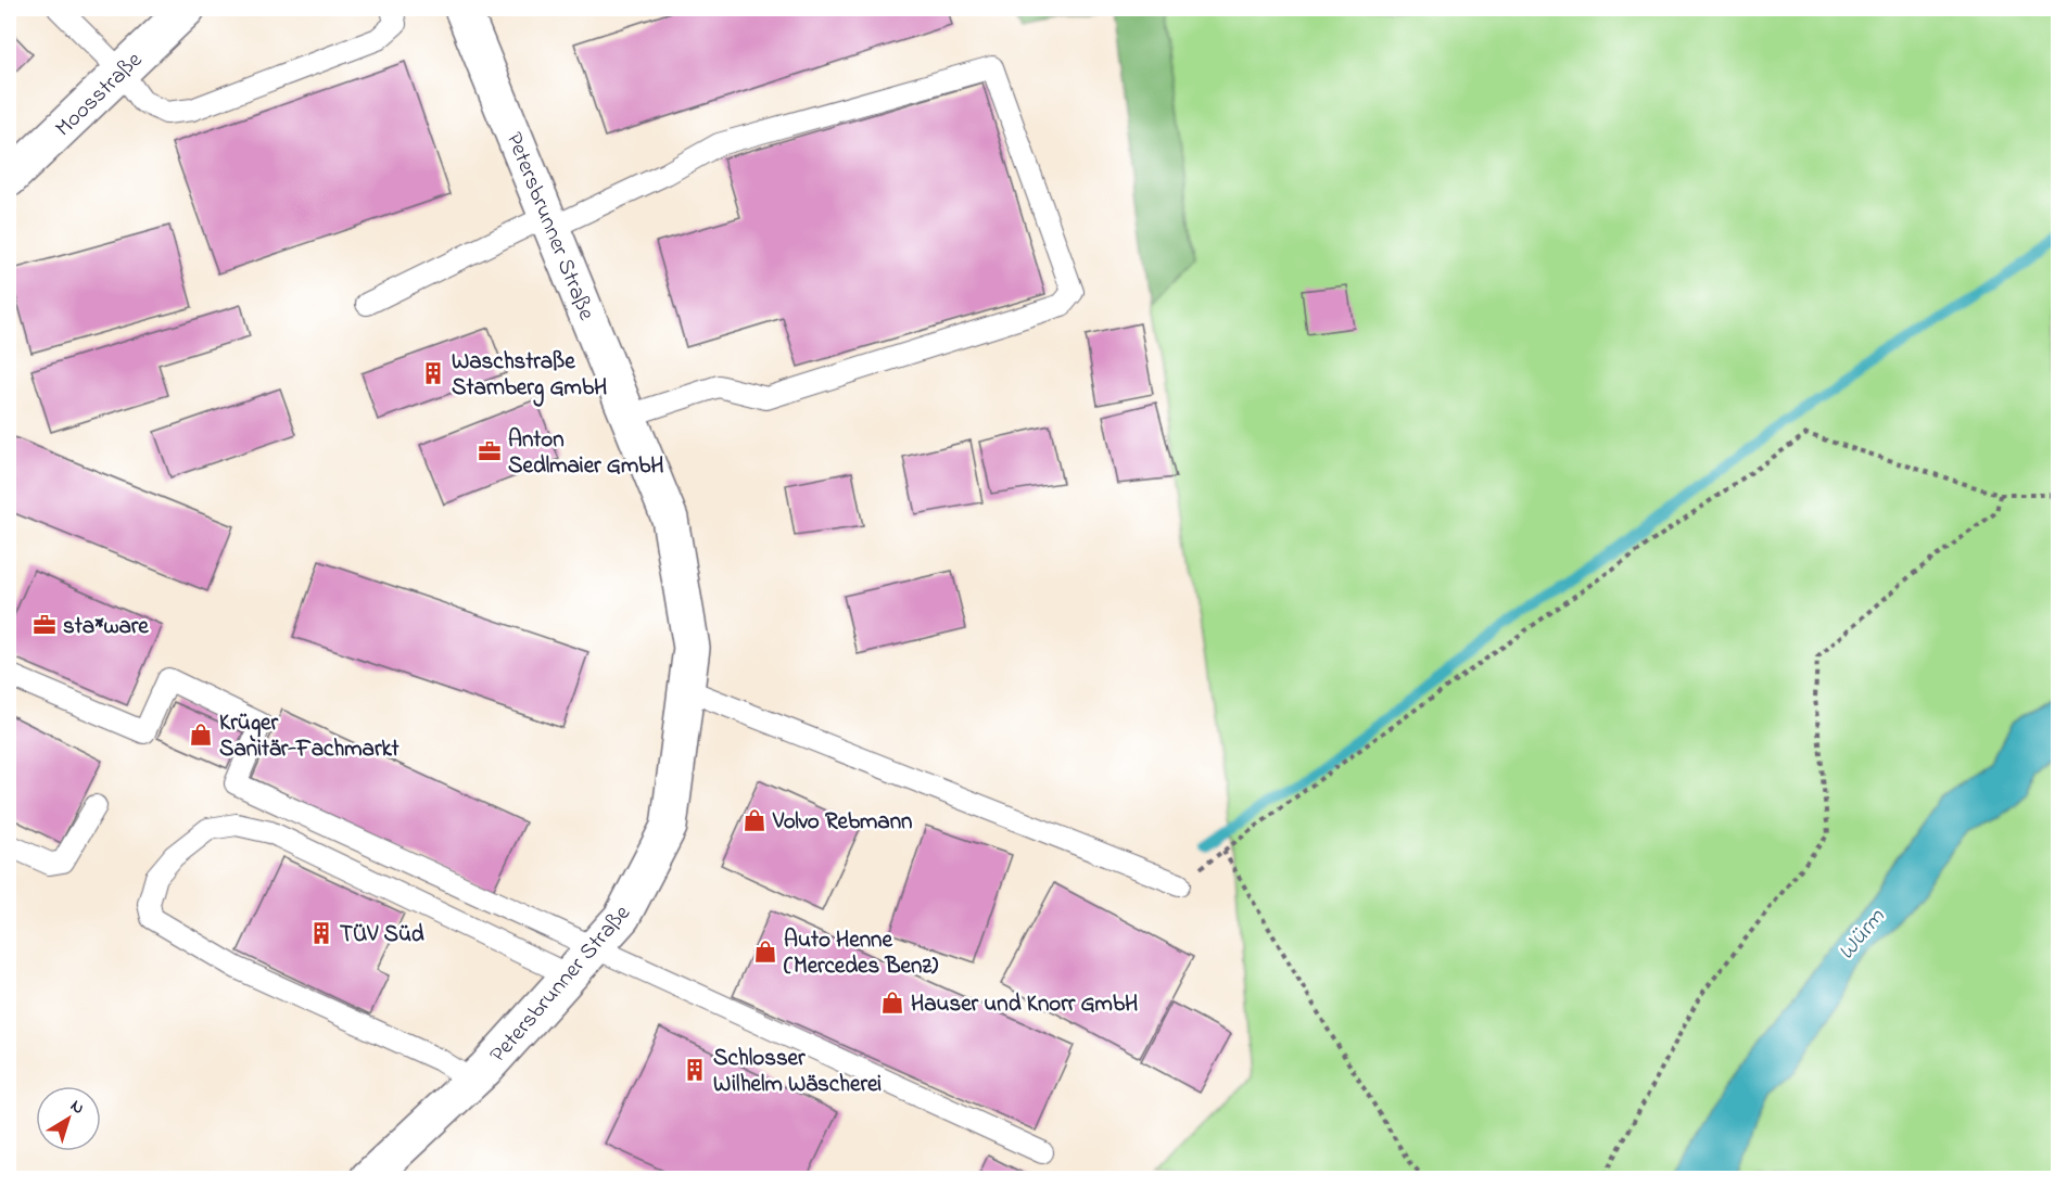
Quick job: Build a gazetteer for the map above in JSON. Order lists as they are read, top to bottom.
{
  "streets": {
    "street": ["Moosstraße", "Petersbrunner Straße"]
  },
  "water": ["Würm"],
  "places": {
    "building": ["Waschstraße Starnberg GmbH", "TÜV Süd", "Schlosser Wilhelm Wäscherei"],
    "office": ["Anton Sedlmaier GmbH", "sta*ware"],
    "shop": [
      "Krüger Sanitär-Fachmarkt",
      "Volvo Rebmann",
      "Auto Henne (Mercedes Benz)",
      "Hauser und Knorr GmbH"
    ]
  },
  "north": "top right"
}
